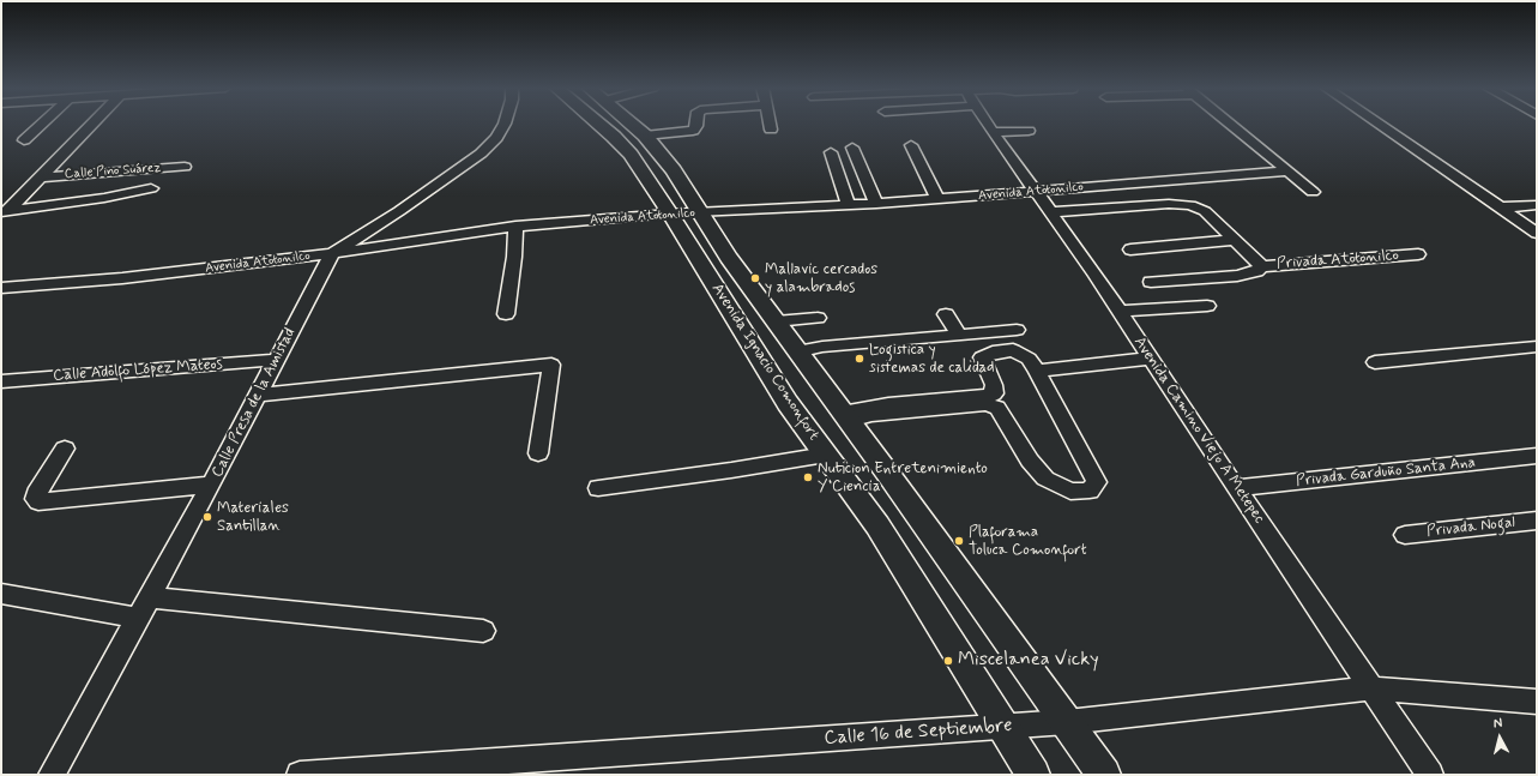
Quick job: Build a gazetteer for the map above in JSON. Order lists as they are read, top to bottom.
{
  "streets": {
    "main road": ["Avenida Ignacio Comonfort"],
    "street": [
      "Calle Pino Suárez",
      "Avenida Atotonilco",
      "Privada Atotonilco",
      "Calle Adolfo López Mateos",
      "Calle Presa de la Amistad",
      "Avenida Camino Viejo A Metepec",
      "Privada Garduño Santa Ana",
      "Privada Nogal",
      "Calle 16 de Septiembre"
    ]
  },
  "crossings": [
    ["Avenida Atotonilco", "Avenida Ignacio Comonfort"],
    ["Avenida Atotonilco", "Calle Presa de la Amistad"],
    ["Avenida Atotonilco", "Avenida Camino Viejo A Metepec"],
    ["Privada Atotonilco", "Avenida Camino Viejo A Metepec"],
    ["Avenida Ignacio Comonfort", "Calle 16 de Septiembre"],
    ["Calle Adolfo López Mateos", "Calle Presa de la Amistad"],
    ["Avenida Camino Viejo A Metepec", "Privada Garduño Santa Ana"],
    ["Avenida Camino Viejo A Metepec", "Calle 16 de Septiembre"]
  ],
  "places": [
    "Mallavic cercados y alambrados",
    "Logistica y sistemas de calidad",
    "Nuticion Entretenimiento Y Ciencia",
    "Materiales Santillan",
    "Plaforama Toluca Comonfort",
    "Miscelanea Vicky"
  ],
  "north": "top"
}
